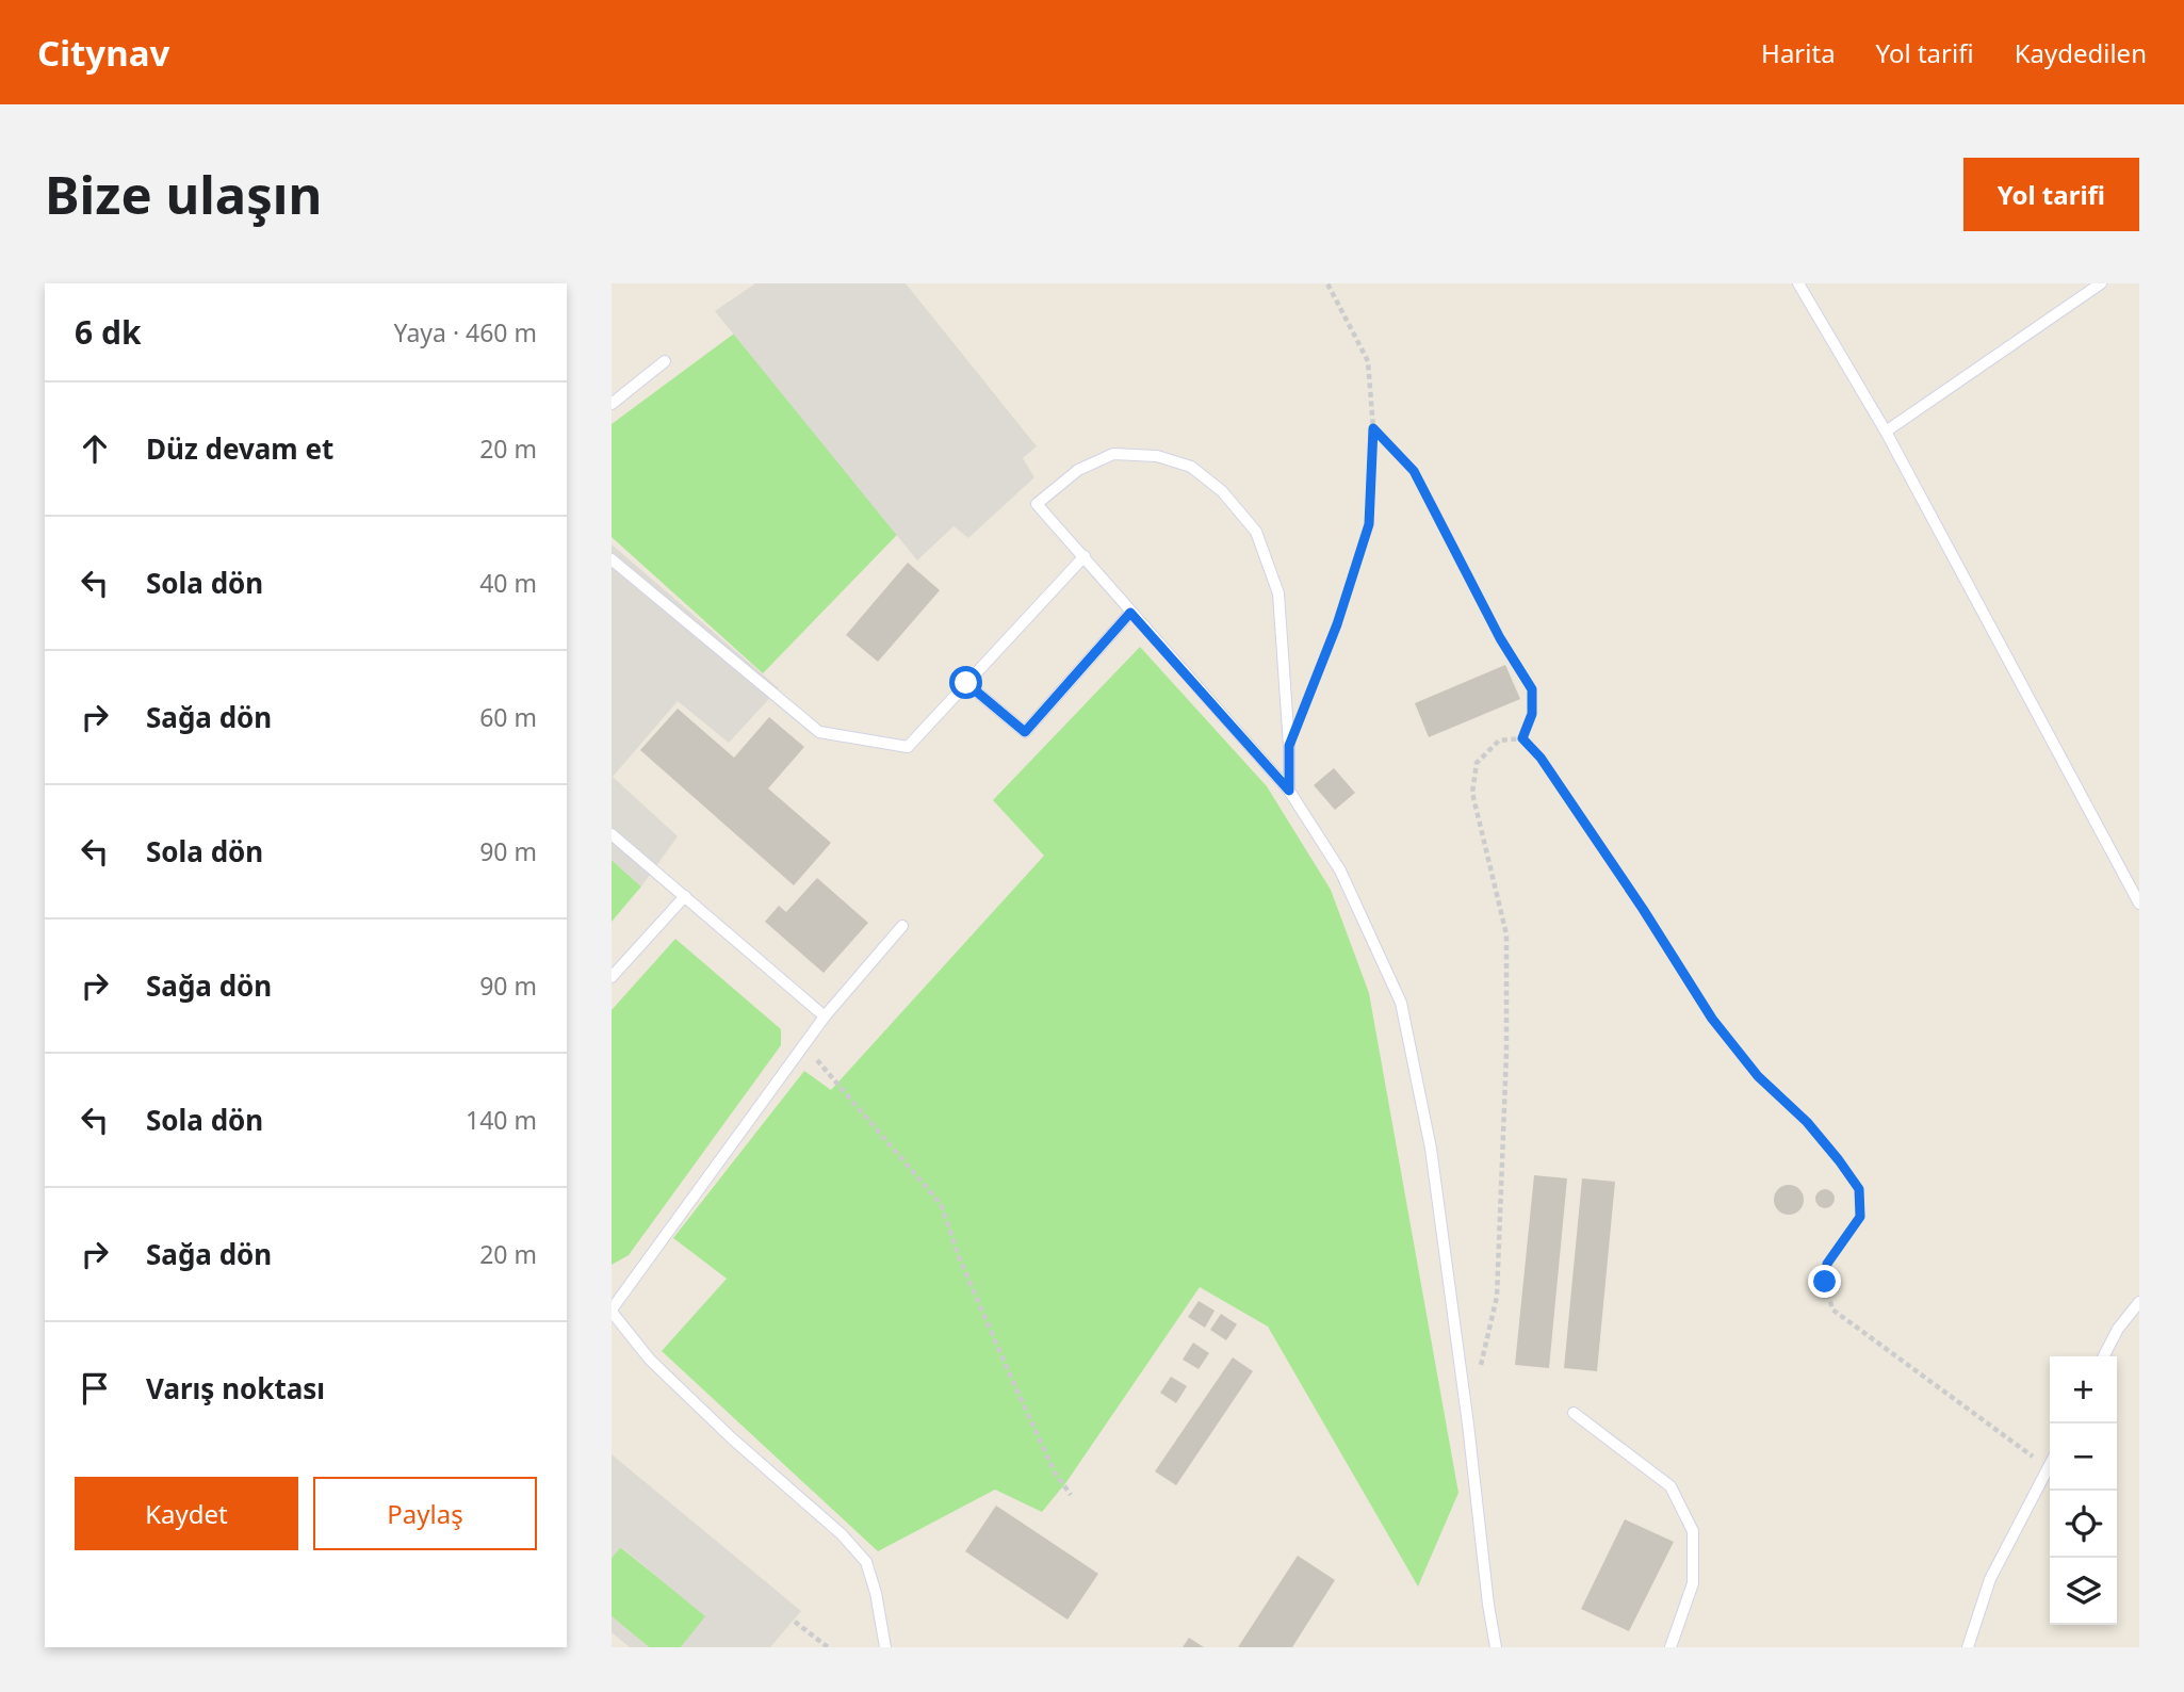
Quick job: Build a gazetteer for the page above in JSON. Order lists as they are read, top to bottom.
{
  "page": {
    "header": "Citynav",
    "nav": ["Harita", "Yol tarifi", "Kaydedilen"],
    "buttons": [
      "Yol tarifi",
      ["Kaydet", "Paylaş"]
    ],
    "title": "Bize ulaşın",
    "heading": ["6 dk", "Yaya · 460 m"],
    "list": [
      ["Düz devam et", "20 m"],
      ["Sola dön", "40 m"],
      ["Sağa dön", "60 m"],
      ["Sola dön", "90 m"],
      ["Sağa dön", "90 m"],
      ["Sola dön", "140 m"],
      ["Sağa dön", "20 m"],
      "Varış noktası"
    ],
    "map_buttons": ["+", "−"]
  }
}
